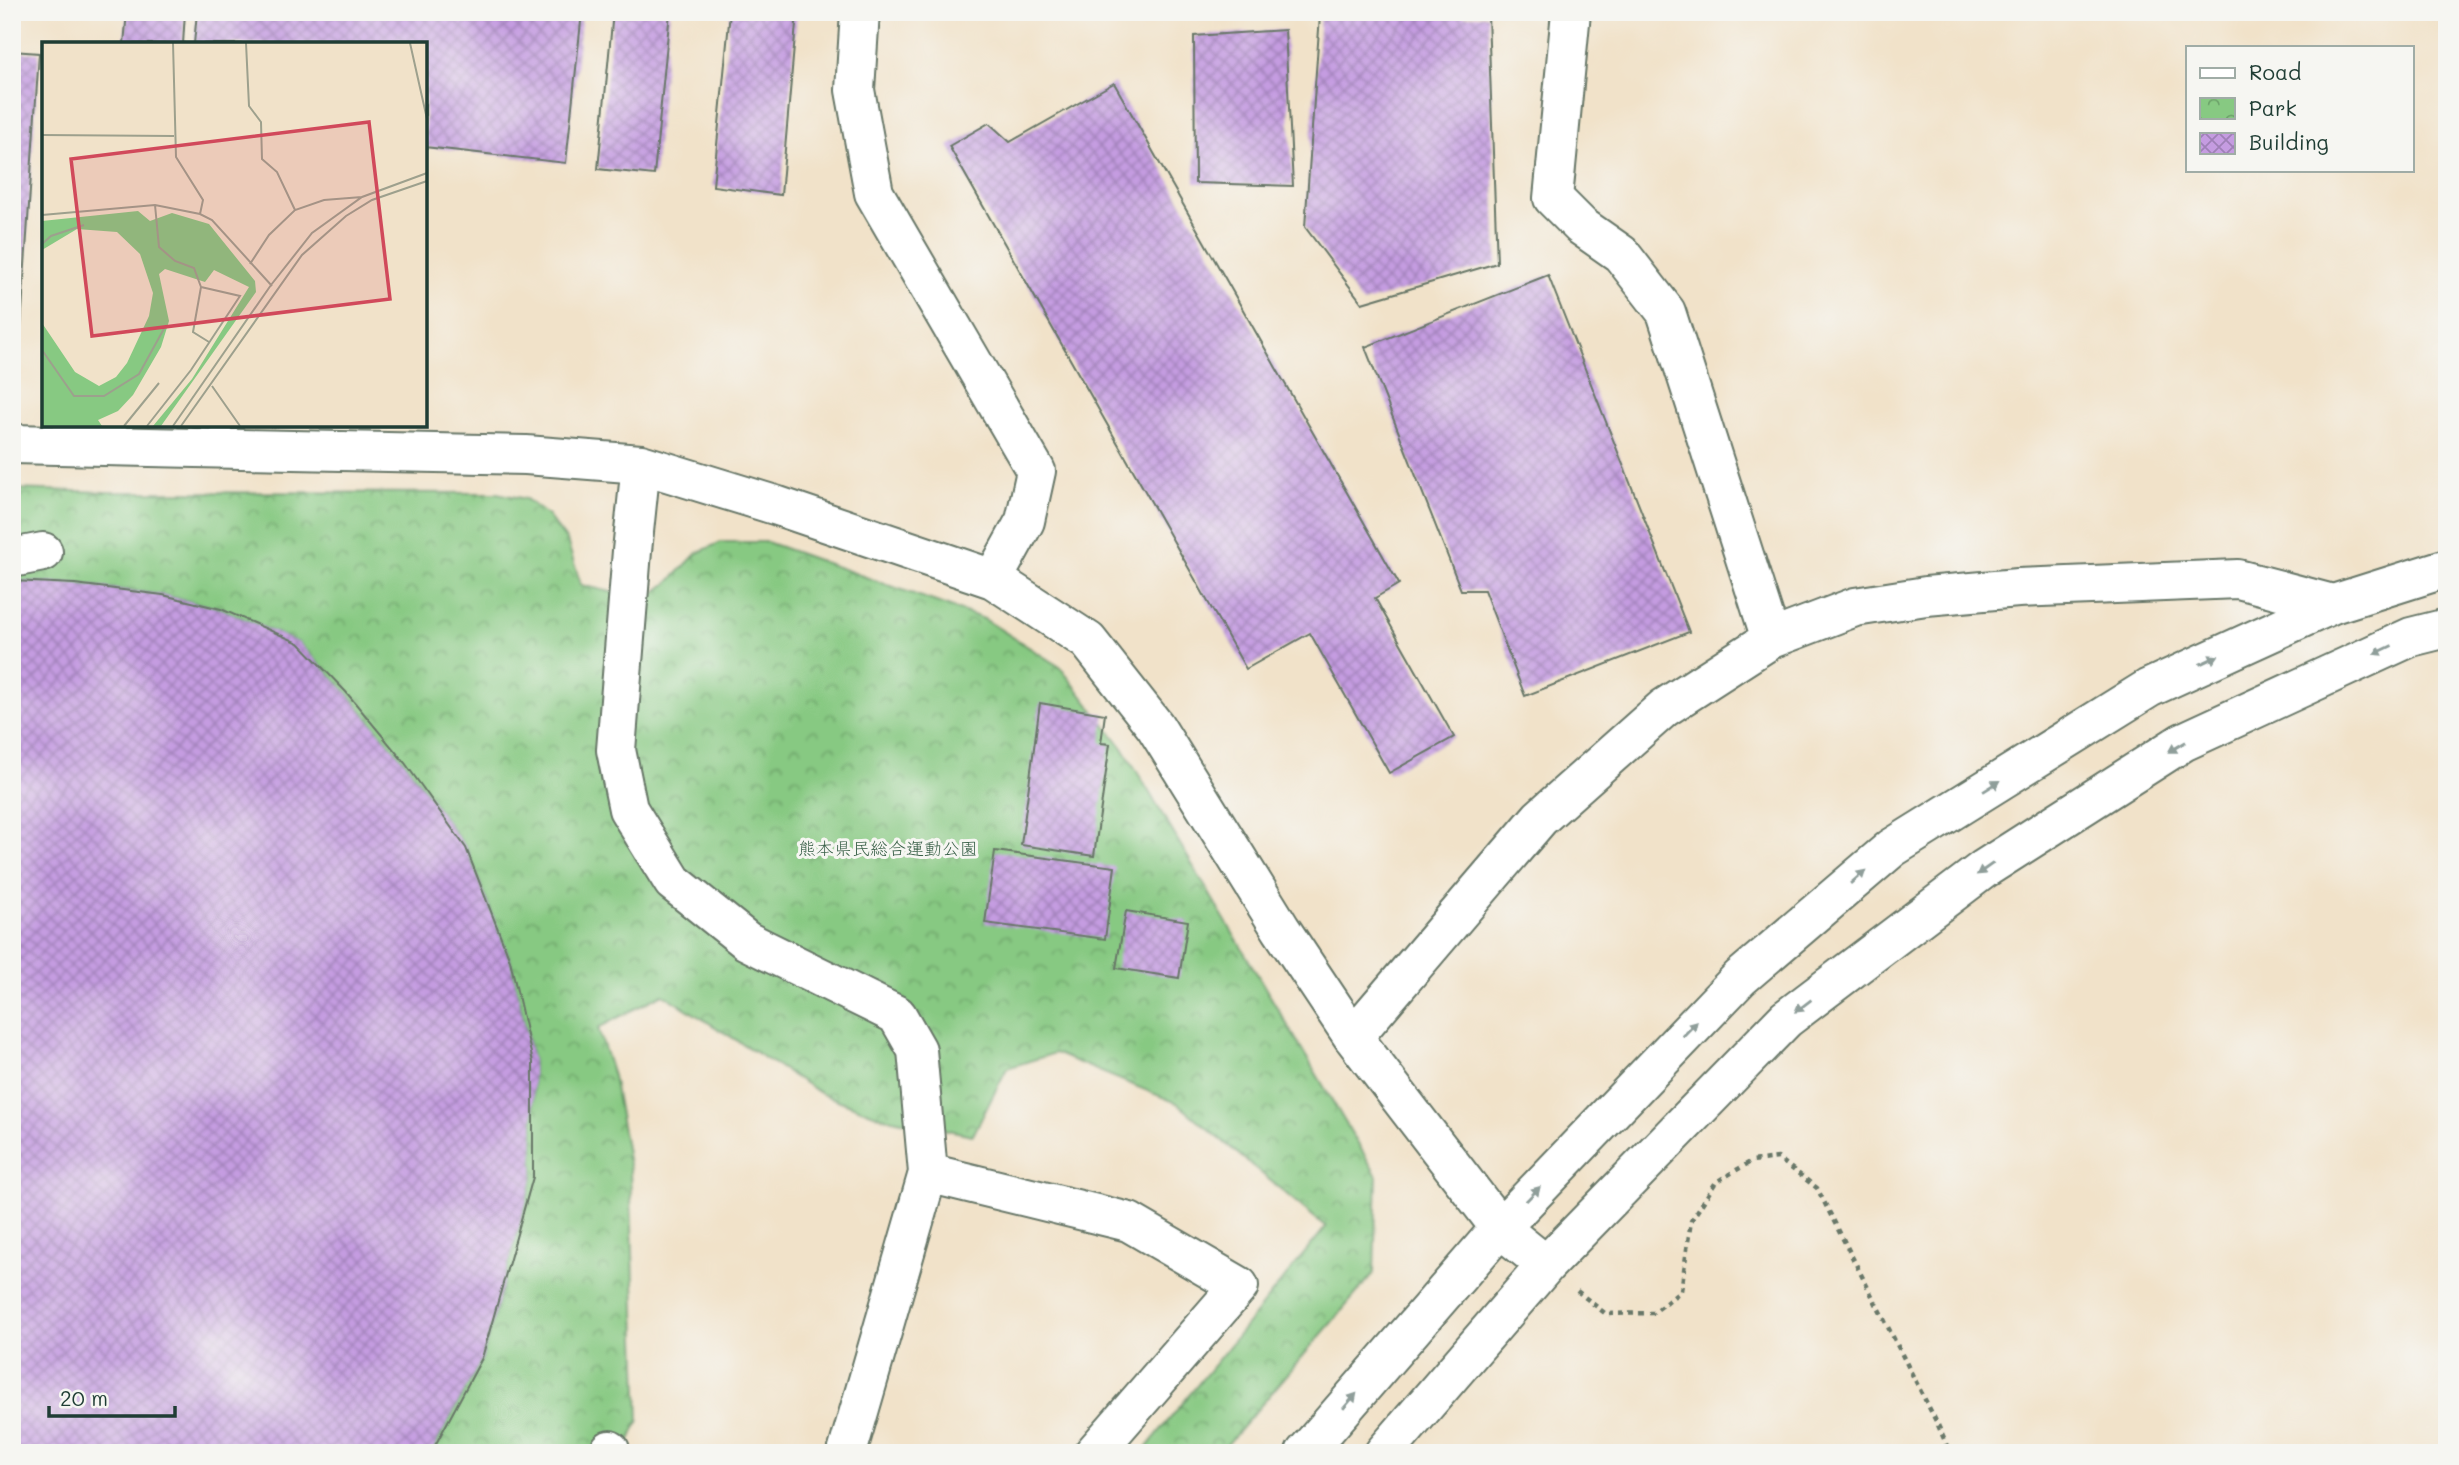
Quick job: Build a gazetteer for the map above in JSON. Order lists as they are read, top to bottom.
{
  "parks": ["熊本県民総合運動公園"],
  "legend": ["Road", "Park", "Building"],
  "scale_bar": "20 m"
}
